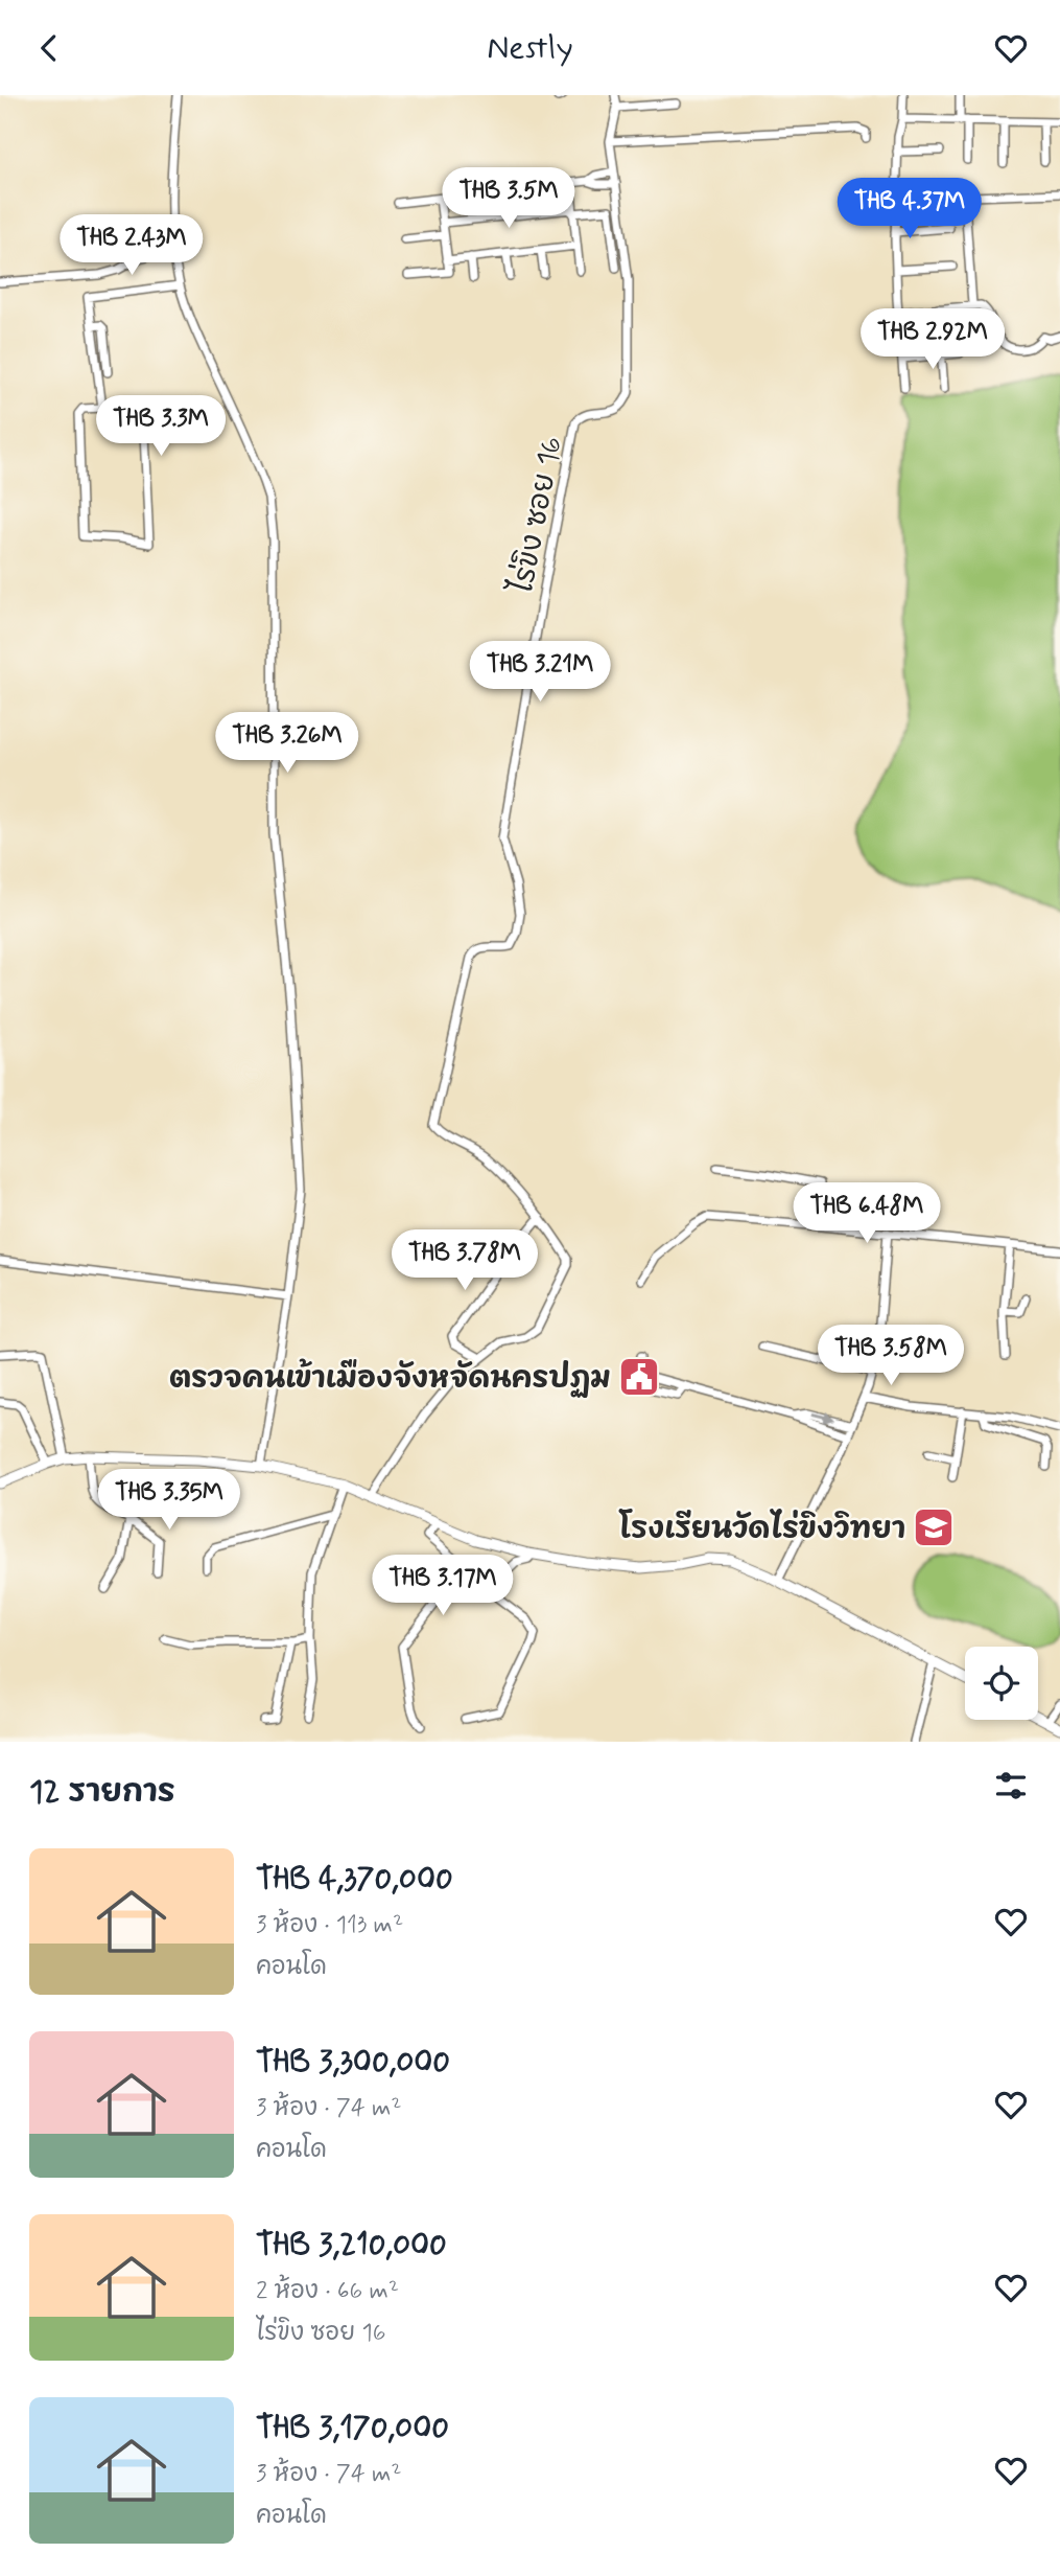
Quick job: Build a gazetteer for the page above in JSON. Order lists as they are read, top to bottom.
{
  "streets": {
    "street": ["ไร่ขิง ซอย 16"]
  },
  "places": {
    "public building": ["ตรวจคนเข้าเมืองจังหจัดนครปฏม"],
    "school or university": ["โรงเรียนวัดไร่ขิงวิทยา"]
  },
  "page": {
    "header": "Nestly",
    "price": [
      "THB 3.5M",
      "THB 4.37M",
      "THB 2.43M",
      "THB 2.92M",
      "THB 3.3M",
      "THB 3.21M",
      "THB 3.26M",
      "THB 6.48M",
      "THB 3.78M",
      "THB 3.58M",
      "THB 3.35M",
      "THB 3.17M"
    ],
    "heading": "12 รายการ",
    "list": [
      {
        "name": "THB 4,370,000",
        "note": "3 ห้อง · 113 m² · คอนโด"
      },
      {
        "name": "THB 3,300,000",
        "note": "3 ห้อง · 74 m² · คอนโด"
      },
      {
        "name": "THB 3,210,000",
        "note": "2 ห้อง · 66 m² · ไร่ขิง ซอย 16"
      },
      {
        "name": "THB 3,170,000",
        "note": "3 ห้อง · 74 m² · คอนโด"
      }
    ]
  }
}
